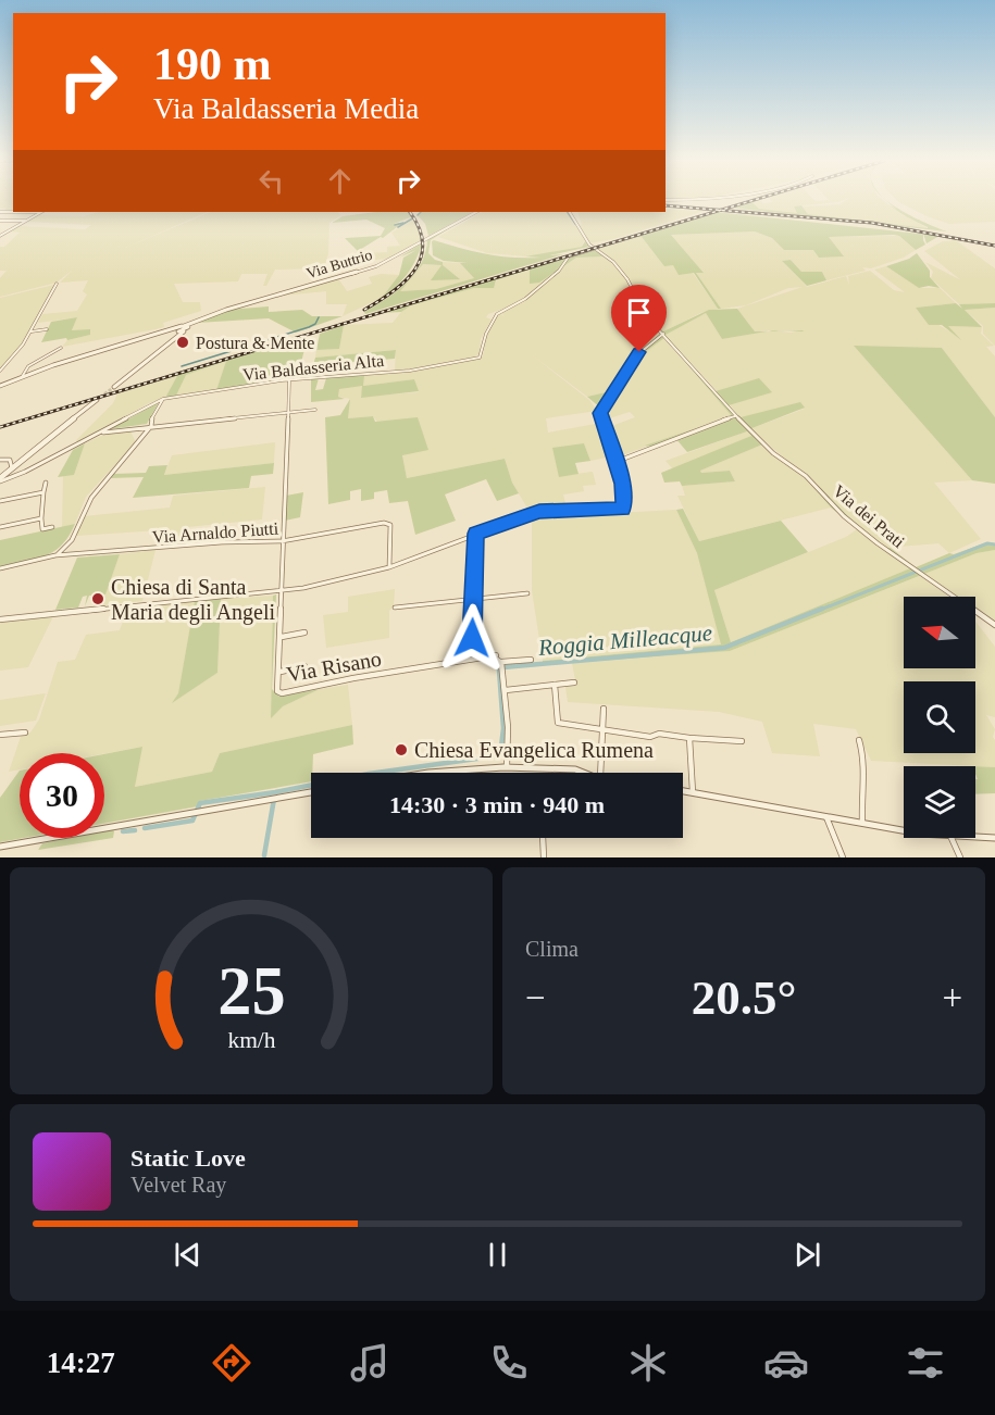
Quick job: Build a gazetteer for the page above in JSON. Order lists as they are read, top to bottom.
{
  "streets": {
    "street": [
      "Via Buttrio",
      "Via Baldasseria Alta",
      "Via dei Prati",
      "Via Arnaldo Piutti",
      "Via Risano"
    ]
  },
  "crossings": [
    ["Via Baldasseria Alta", "Via dei Prati"]
  ],
  "water": ["Roggia Milleacque"],
  "places": ["Postura & Mente", "Chiesa di Santa Maria degli Angeli", "Chiesa Evangelica Rumena"],
  "north": "left",
  "page": {
    "turn": ["190 m", "Via Baldasseria Media"],
    "limit": "30",
    "trip": "14:30 · 3 min · 940 m",
    "tile": "Clima",
    "heat": ["−", "20.5°", "+"],
    "song": ["Static Love", "Velvet Ray"],
    "tabs": "14:27",
    "gauge": ["25", "km/h"]
  }
}
